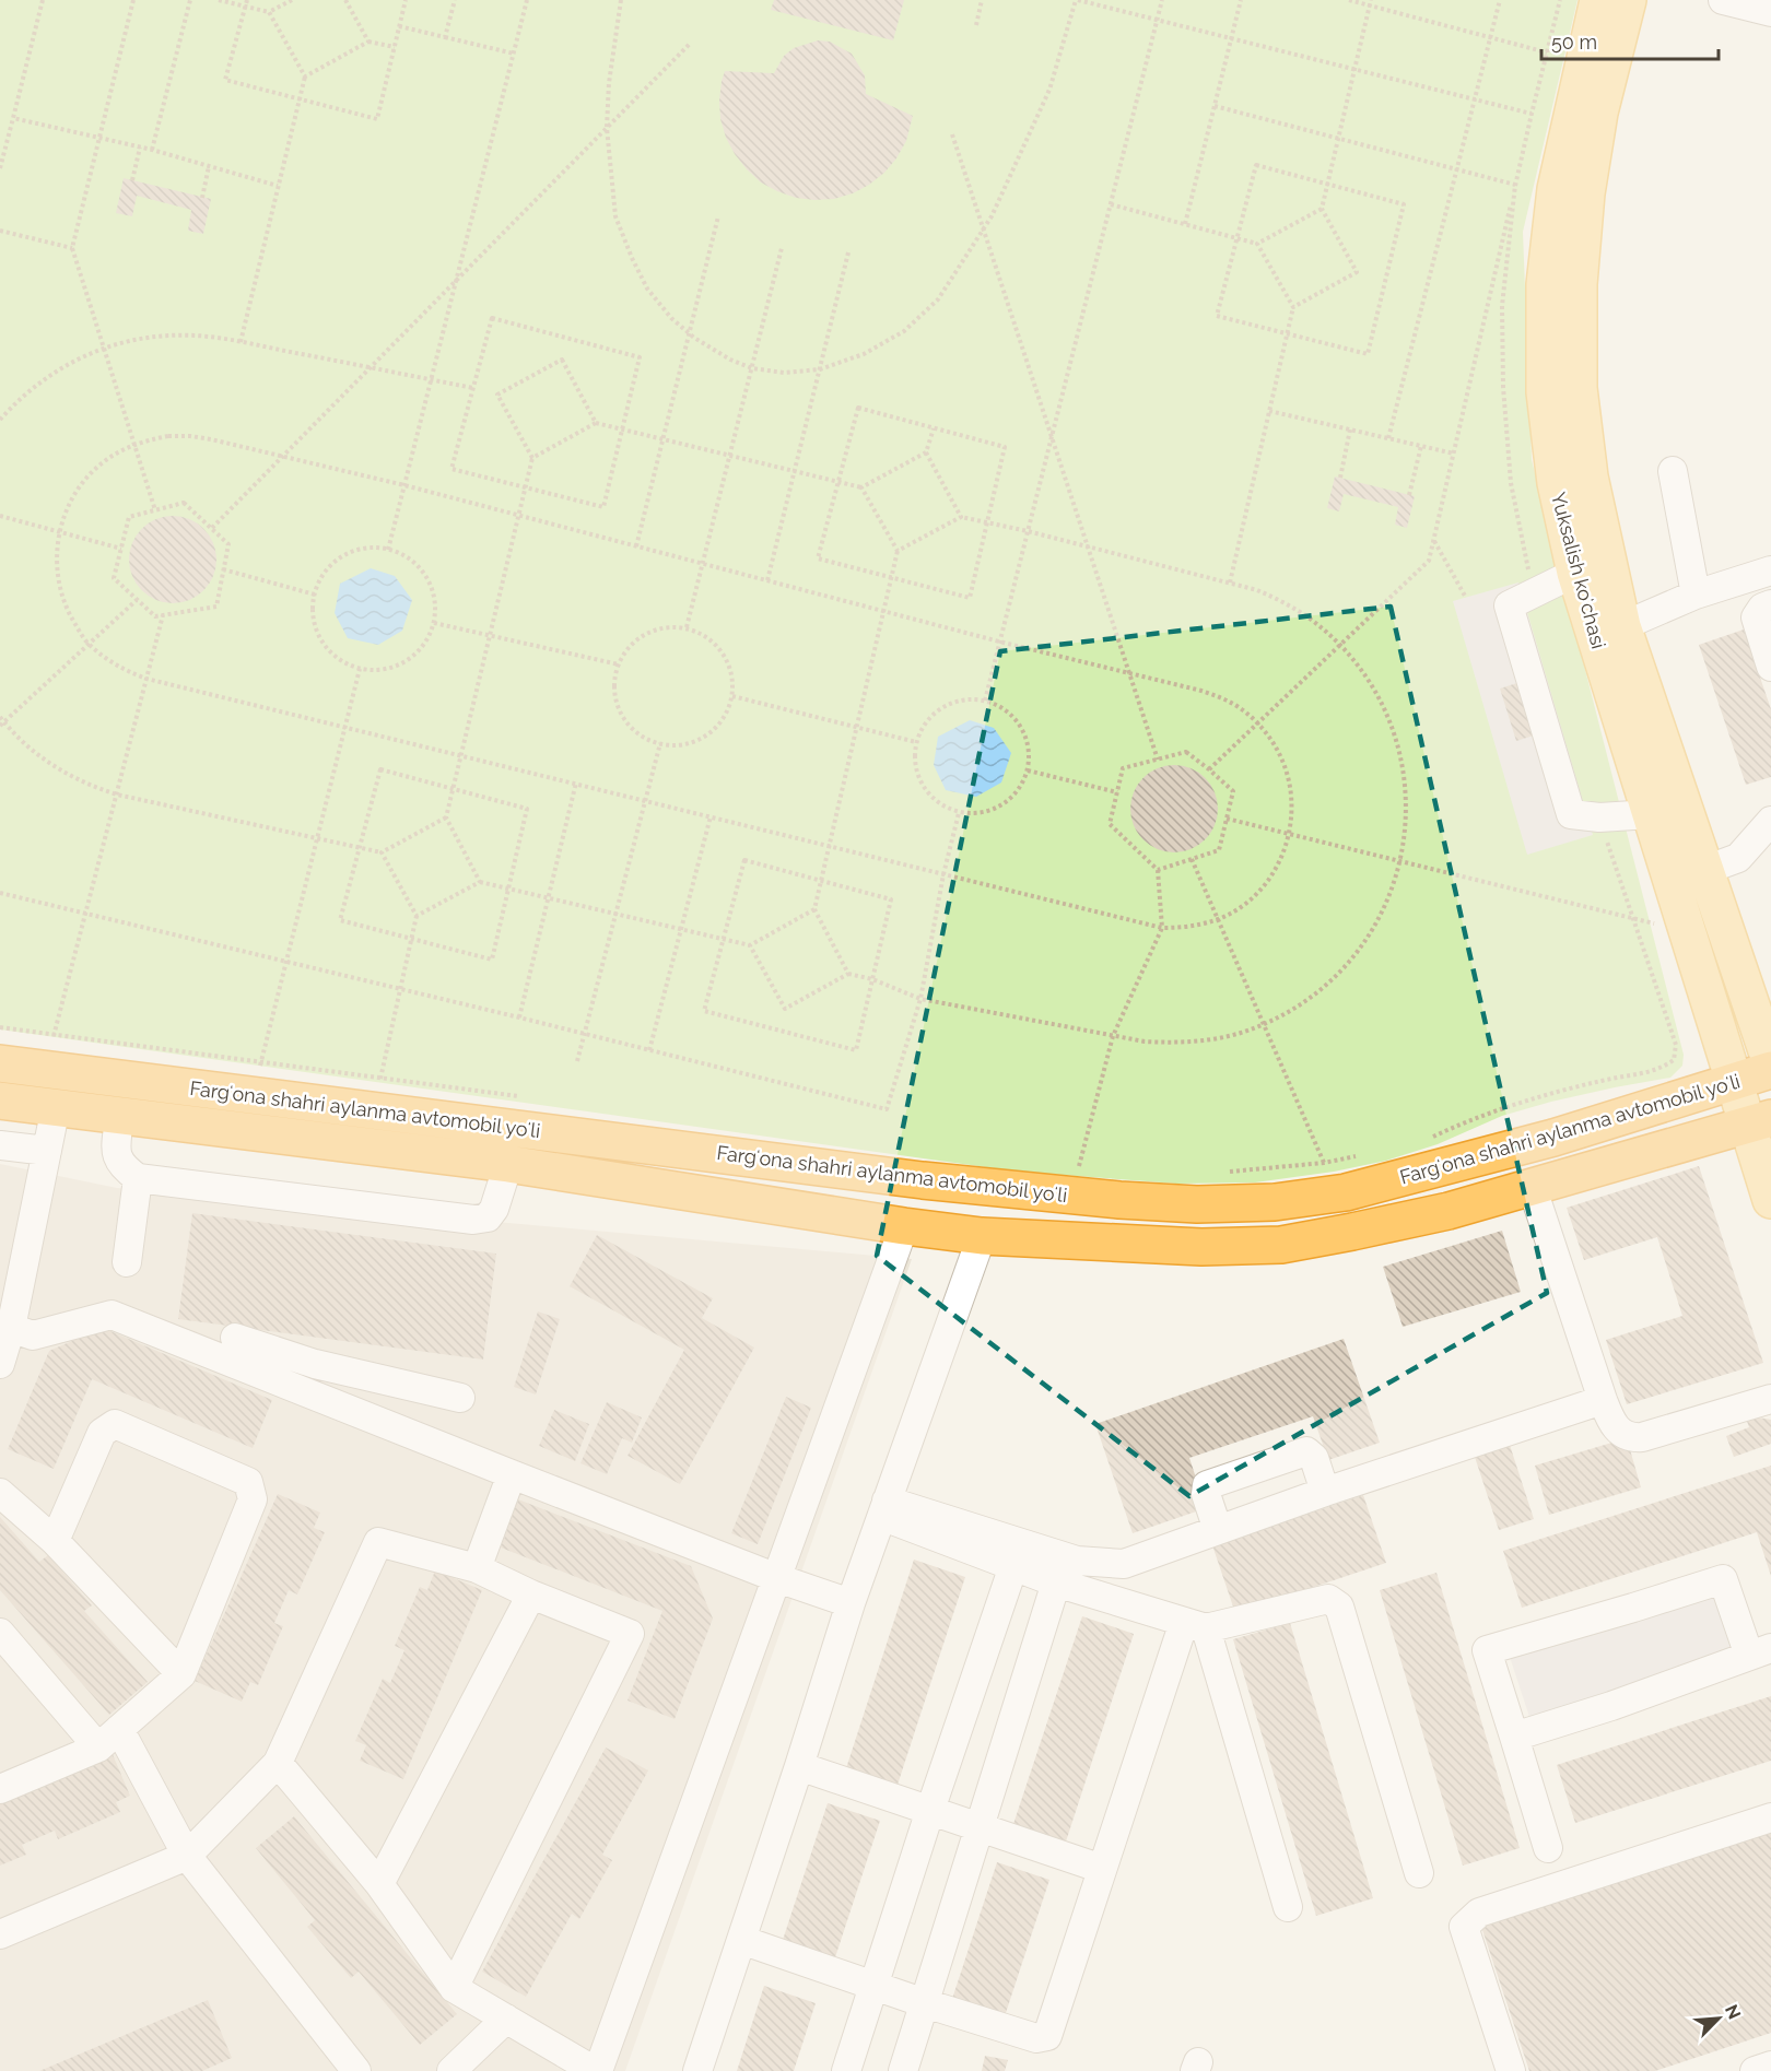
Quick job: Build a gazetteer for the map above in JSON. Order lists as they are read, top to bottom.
{
  "streets": {
    "highway": ["Fargʻona shahri aylanma avtomobil yoʻli"],
    "main road": ["Yuksalish koʻchasi"]
  },
  "crossings": [
    ["Yuksalish koʻchasi", "Fargʻona shahri aylanma avtomobil yoʻli"]
  ],
  "scale_bar": "50 m",
  "north": "top right"
}
